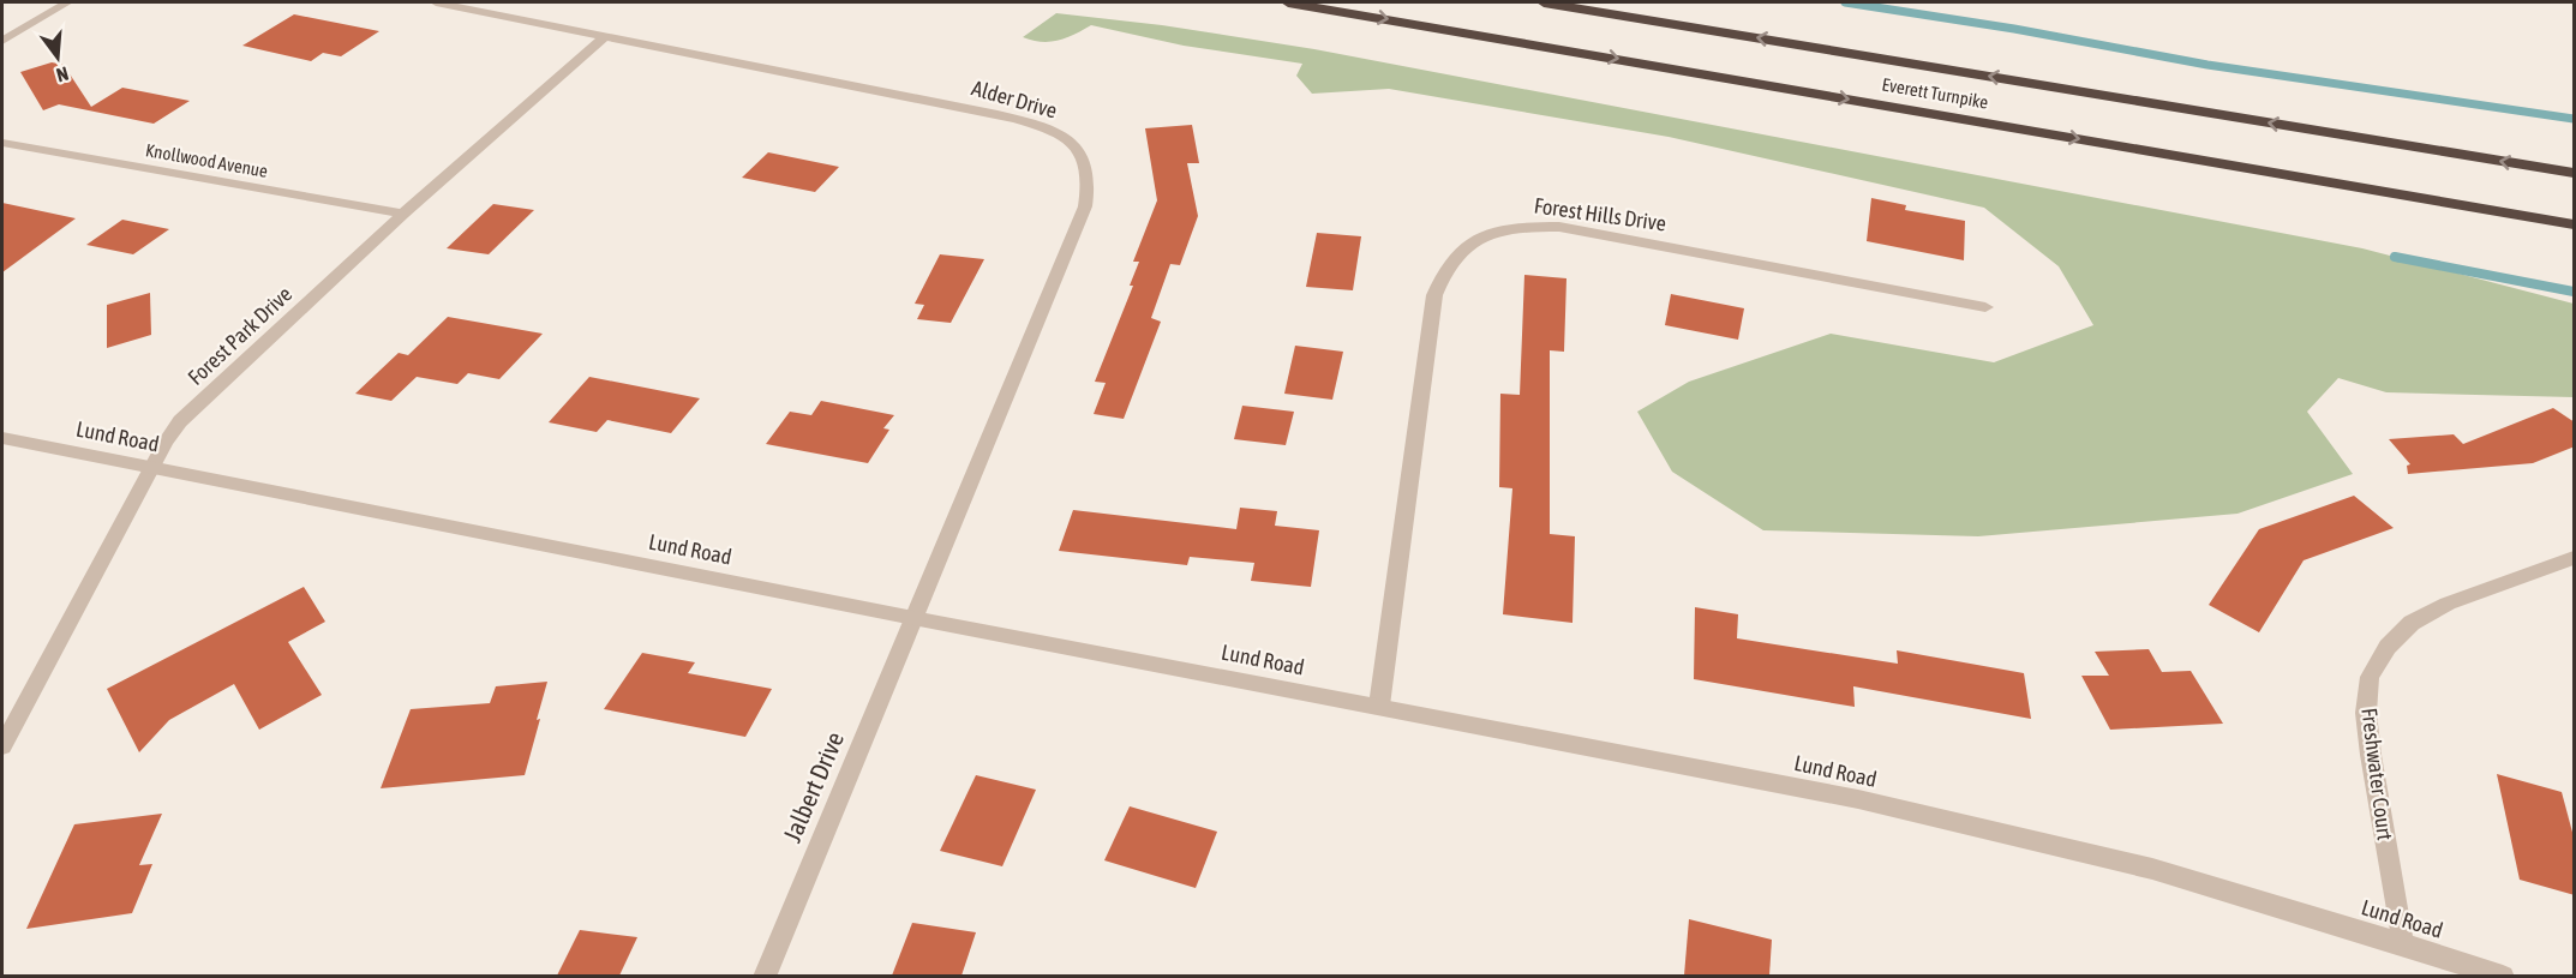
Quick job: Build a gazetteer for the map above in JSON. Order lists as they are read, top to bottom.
{
  "streets": {
    "highway": ["Everett Turnpike"],
    "street": [
      "Alder Drive",
      "Knollwood Avenue",
      "Forest Hills Drive",
      "Forest Park Drive",
      "Lund Road",
      "Freshwater Court",
      "Jalbert Drive"
    ]
  },
  "crossings": [
    ["Alder Drive", "Forest Park Drive"],
    ["Alder Drive", "Lund Road"],
    ["Alder Drive", "Jalbert Drive"],
    ["Knollwood Avenue", "Forest Park Drive"],
    ["Forest Hills Drive", "Lund Road"],
    ["Forest Park Drive", "Lund Road"],
    ["Lund Road", "Freshwater Court"],
    ["Lund Road", "Jalbert Drive"]
  ],
  "north": "bottom"
}
